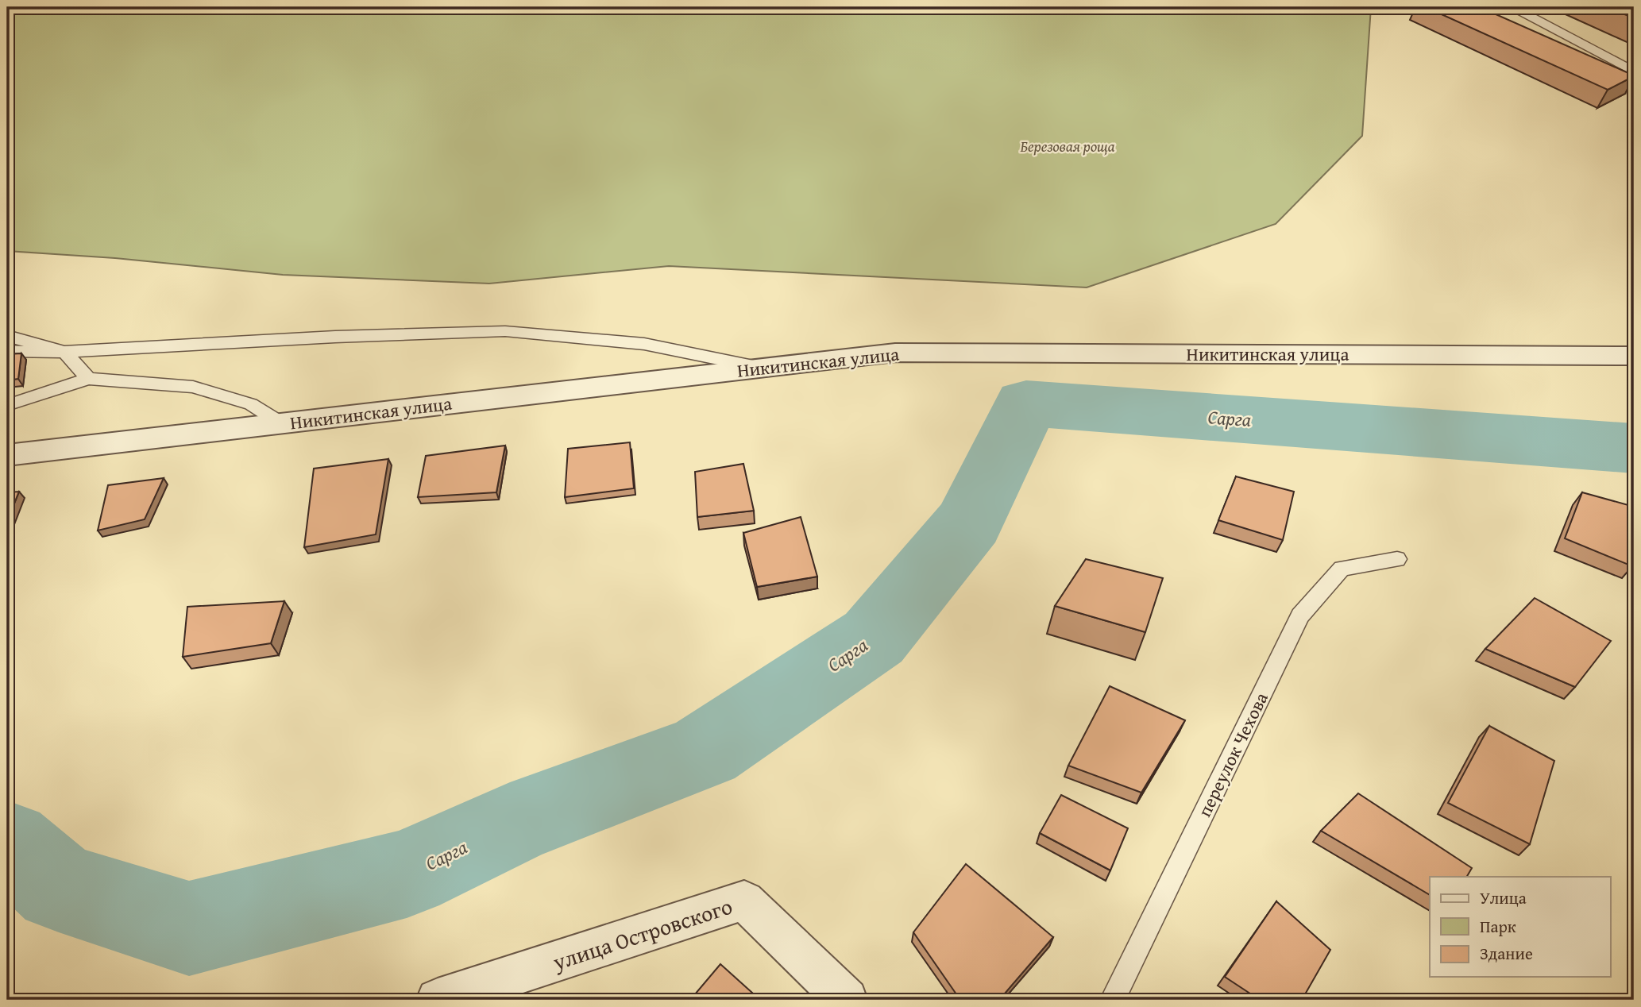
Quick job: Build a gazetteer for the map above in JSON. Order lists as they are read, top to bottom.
{
  "streets": {
    "street": ["Никитинская улица", "улица Островского"],
    "lane": ["переулок Чехова"]
  },
  "water": ["Сарга"],
  "parks": ["Березовая роща"],
  "legend": ["Улица", "Парк", "Здание"]
}
